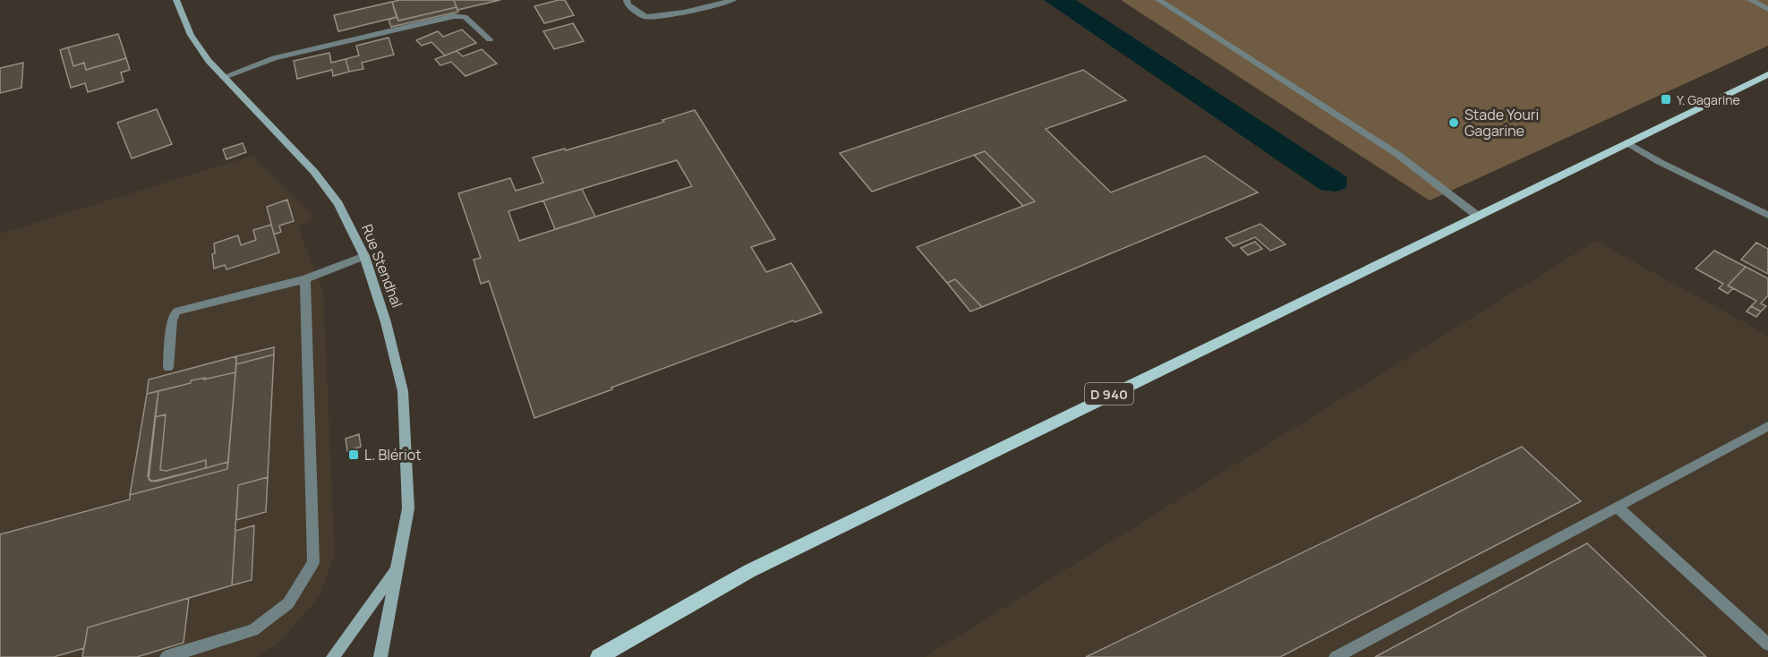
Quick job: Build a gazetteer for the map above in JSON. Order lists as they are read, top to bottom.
{
  "streets": {
    "main road": ["D 940"],
    "street": ["Rue Stendhal"]
  },
  "places": {
    "transit": ["Y. Gagarine", "L. Blériot"],
    "other": ["Stade Youri Gagarine"]
  }
}
